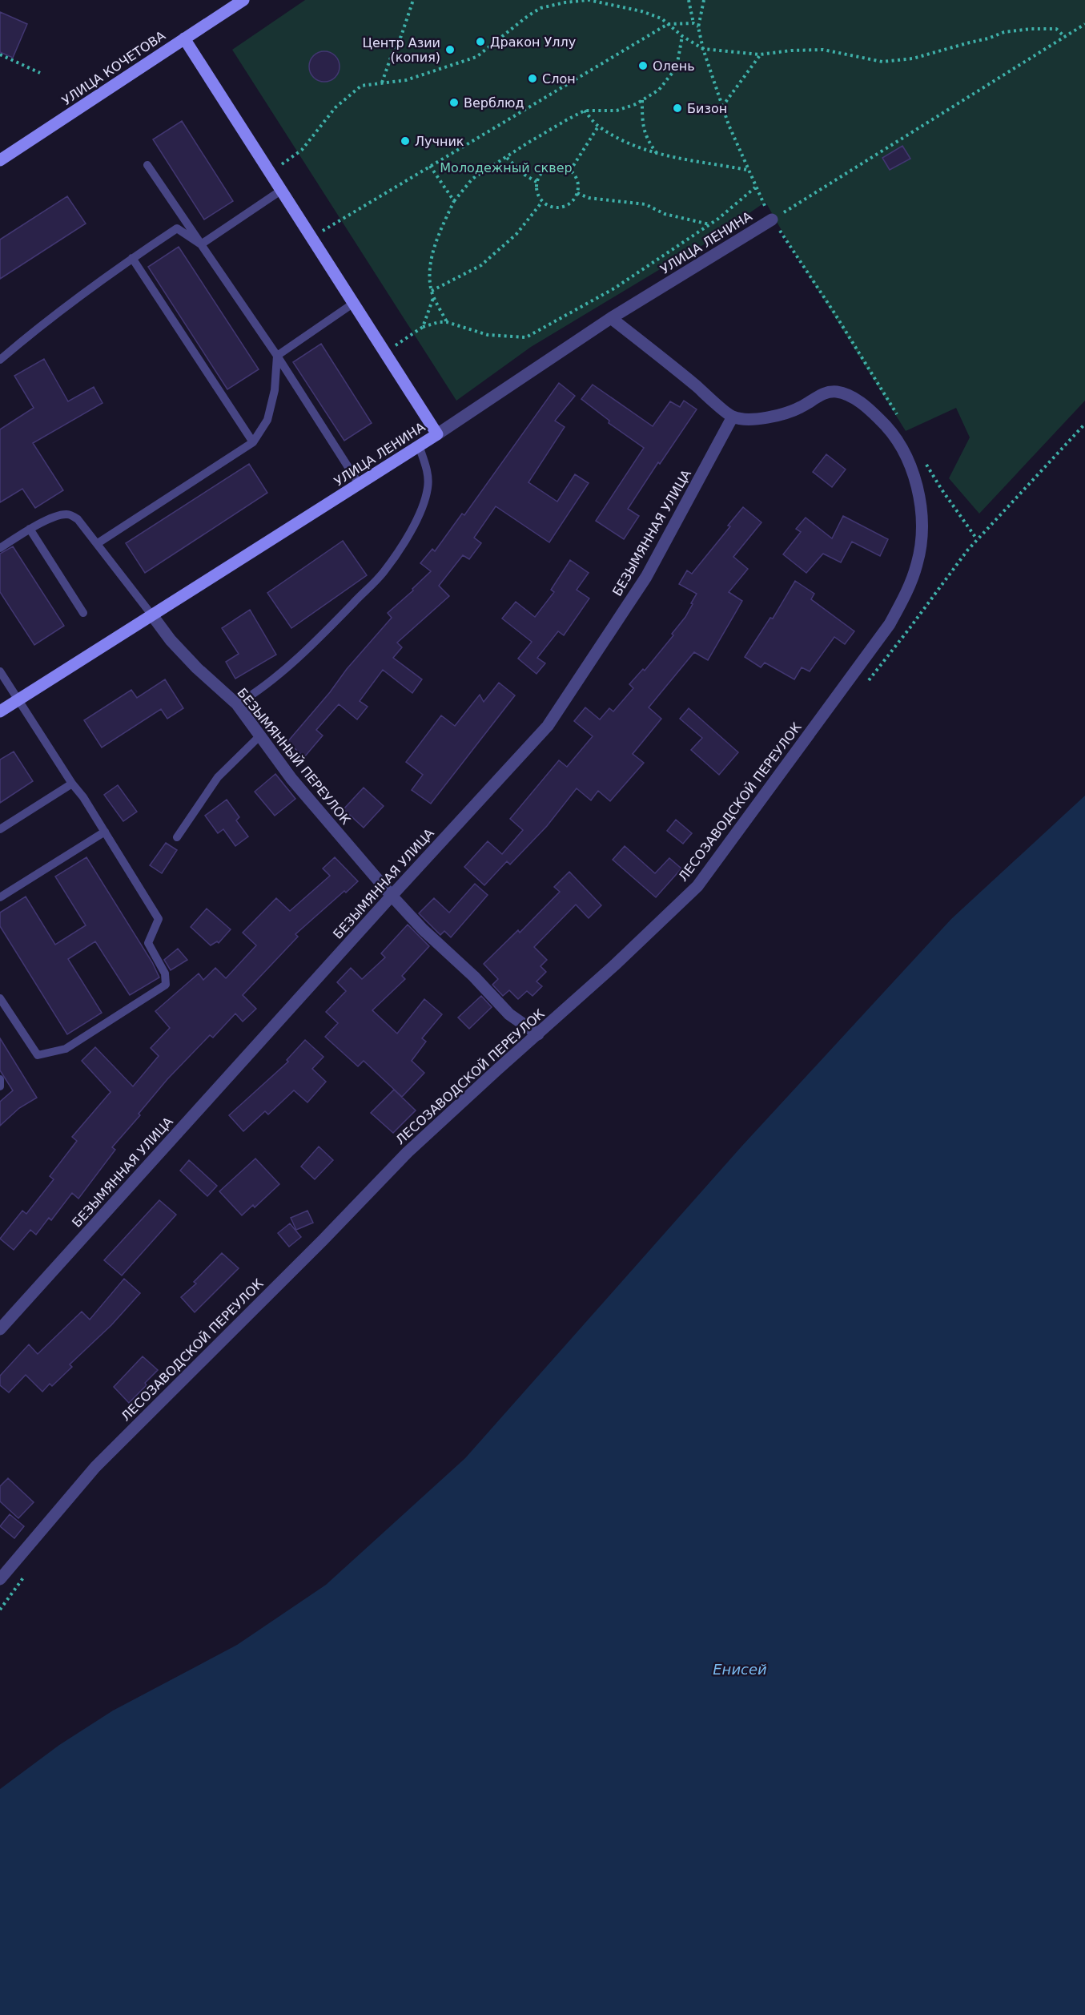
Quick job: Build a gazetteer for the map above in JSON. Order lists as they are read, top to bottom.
{
  "streets": {
    "street": [
      "УЛИЦА КОЧЕТОВА",
      "УЛИЦА ЛЕНИНА",
      "БЕЗЫМЯННАЯ УЛИЦА",
      "БЕЗЫМЯННЫЙ ПЕРЕУЛОК",
      "ЛЕСОЗАВОДСКОЙ ПЕРЕУЛОК"
    ]
  },
  "crossings": [
    ["УЛИЦА ЛЕНИНА", "БЕЗЫМЯННЫЙ ПЕРЕУЛОК"],
    ["БЕЗЫМЯННАЯ УЛИЦА", "БЕЗЫМЯННЫЙ ПЕРЕУЛОК"],
    ["БЕЗЫМЯННАЯ УЛИЦА", "ЛЕСОЗАВОДСКОЙ ПЕРЕУЛОК"],
    ["БЕЗЫМЯННЫЙ ПЕРЕУЛОК", "ЛЕСОЗАВОДСКОЙ ПЕРЕУЛОК"]
  ],
  "water": ["Енисей"],
  "parks": ["Молодежный сквер"],
  "places": [
    "Дракон Уллу",
    "Центр Азии (копия)",
    "Олень",
    "Слон",
    "Верблюд",
    "Бизон",
    "Лучник"
  ]
}
